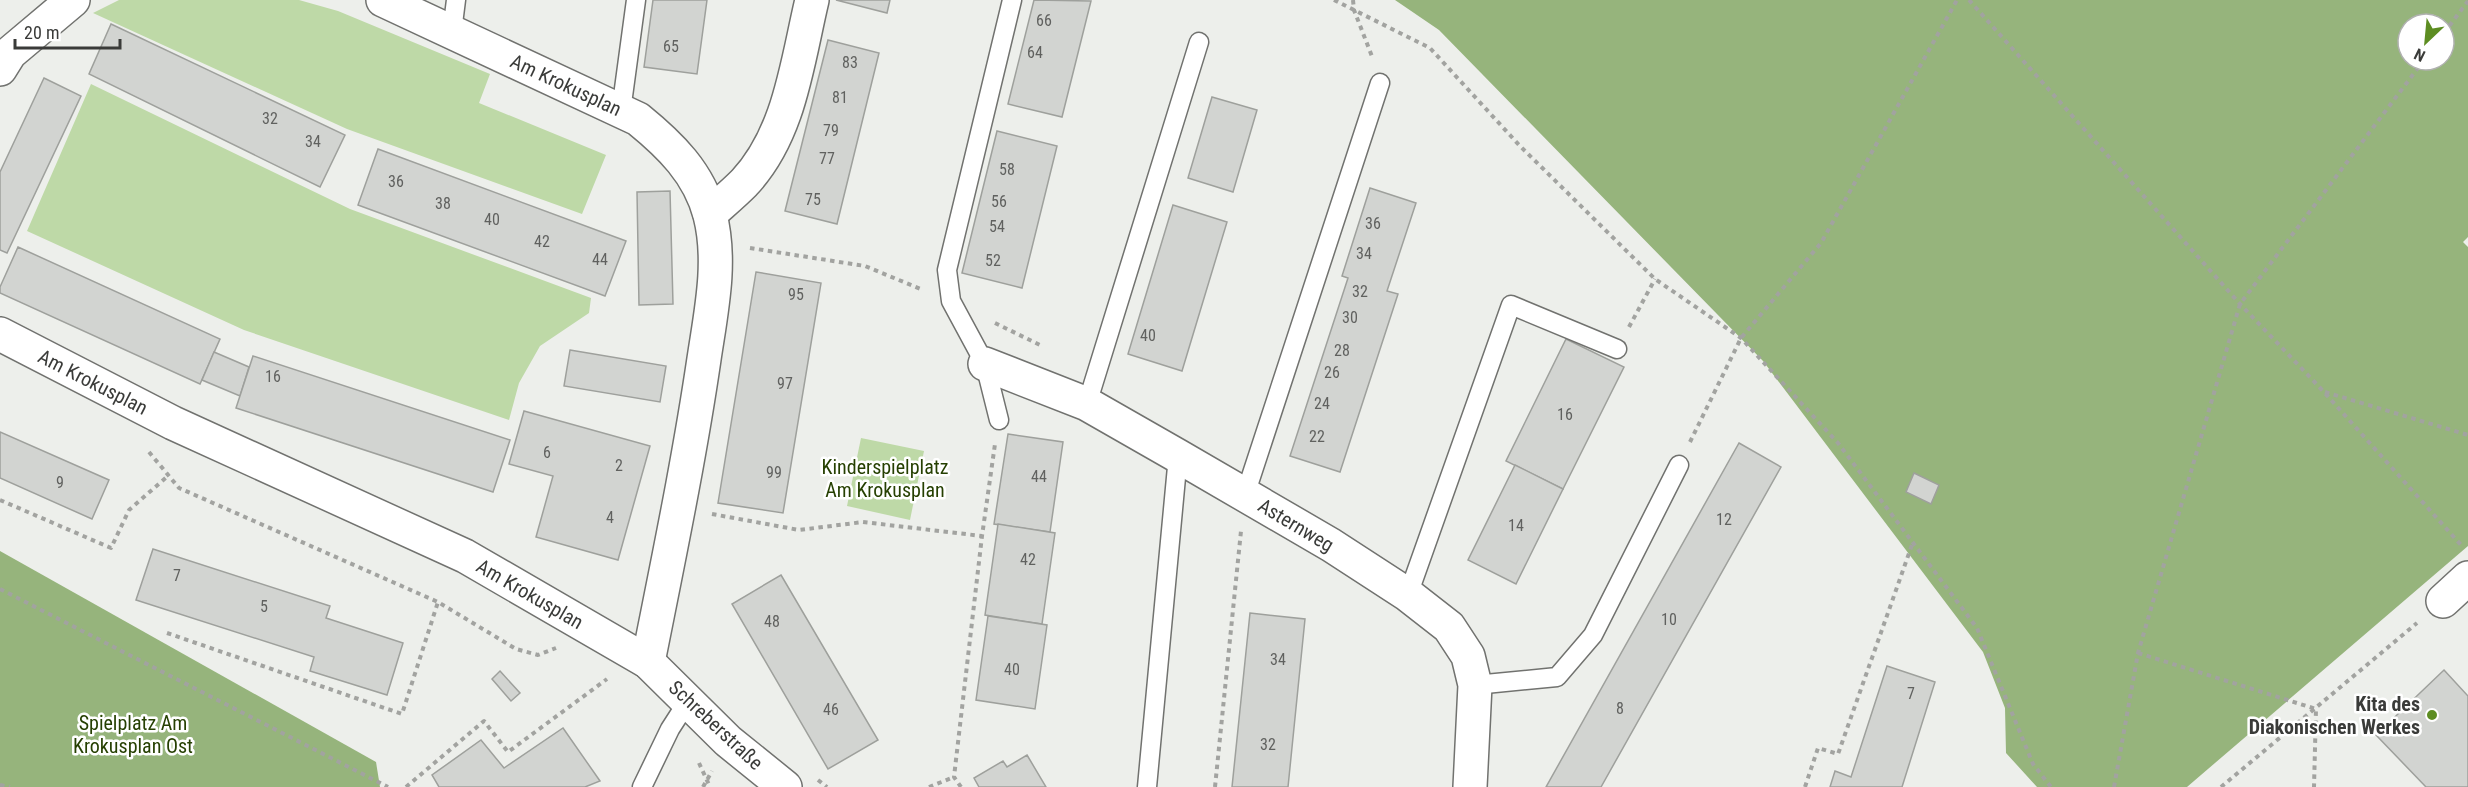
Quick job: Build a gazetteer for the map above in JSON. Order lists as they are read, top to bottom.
{
  "streets": {
    "street": ["Am Krokusplan", "Asternweg", "Schreberstraße"]
  },
  "crossings": [
    ["Am Krokusplan", "Schreberstraße"]
  ],
  "parks": ["Kinderspielplatz Am Krokusplan", "Spielplatz Am Krokusplan Ost"],
  "places": ["Kita des Diakonischen Werkes"],
  "house_numbers": [
    "66",
    "65",
    "64",
    "83",
    "81",
    "32",
    "79",
    "34",
    "77",
    "58",
    "36",
    "75",
    "56",
    "38",
    "40",
    "36",
    "54",
    "42",
    "34",
    "44",
    "52",
    "32",
    "95",
    "30",
    "40",
    "28",
    "26",
    "16",
    "97",
    "24",
    "16",
    "22",
    "6",
    "2",
    "99",
    "44",
    "9",
    "4",
    "12",
    "14",
    "42",
    "7",
    "5",
    "10",
    "48",
    "34",
    "40",
    "7",
    "8",
    "46",
    "32"
  ],
  "scale_bar": "20 m",
  "north": "bottom left"
}
